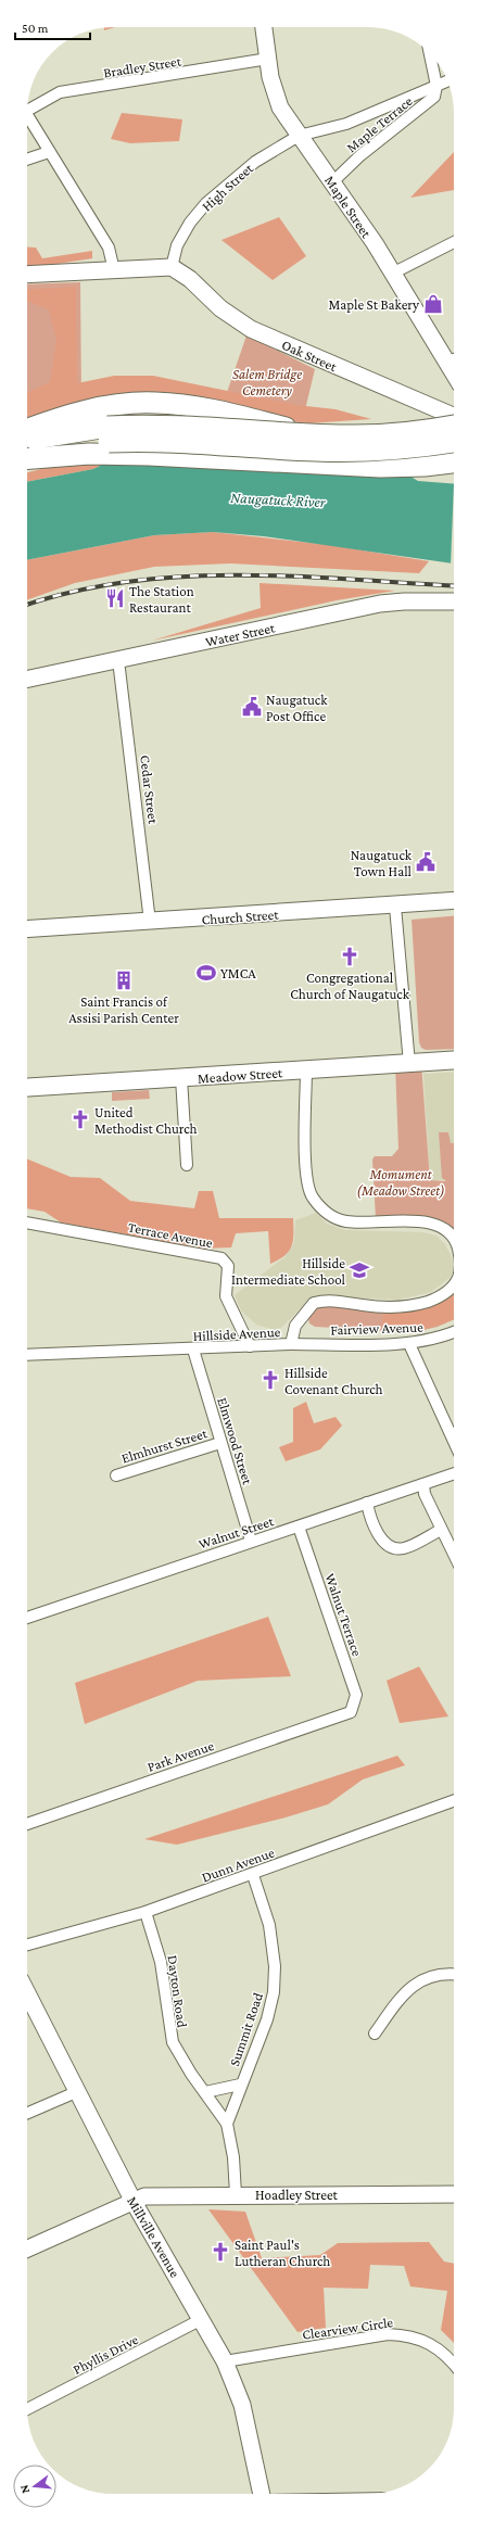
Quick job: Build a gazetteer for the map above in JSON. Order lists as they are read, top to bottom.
{
  "streets": {
    "main road": ["Meadow Street"],
    "street": [
      "Bradley Street",
      "Maple Terrace",
      "High Street",
      "Maple Street",
      "Oak Street",
      "Water Street",
      "Cedar Street",
      "Church Street",
      "Terrace Avenue",
      "Fairview Avenue",
      "Hillside Avenue",
      "Elmwood Street",
      "Elmhurst Street",
      "Walnut Street",
      "Walnut Terrace",
      "Park Avenue",
      "Dunn Avenue",
      "Dayton Road",
      "Summit Road",
      "Hoadley Street",
      "Millville Avenue",
      "Clearview Circle",
      "Phyllis Drive"
    ]
  },
  "crossings": [
    ["Bradley Street", "Maple Street"],
    ["Maple Terrace", "High Street"],
    ["Maple Terrace", "Maple Street"],
    ["High Street", "Maple Street"],
    ["High Street", "Oak Street"],
    ["Water Street", "Cedar Street"],
    ["Cedar Street", "Church Street"],
    ["Meadow Street", "Hillside Avenue"],
    ["Terrace Avenue", "Hillside Avenue"],
    ["Fairview Avenue", "Hillside Avenue"],
    ["Hillside Avenue", "Elmwood Street"],
    ["Elmwood Street", "Elmhurst Street"],
    ["Elmwood Street", "Walnut Street"],
    ["Walnut Street", "Walnut Terrace"],
    ["Walnut Terrace", "Park Avenue"],
    ["Dunn Avenue", "Dayton Road"],
    ["Dunn Avenue", "Summit Road"],
    ["Dayton Road", "Summit Road"],
    ["Summit Road", "Hoadley Street"],
    ["Hoadley Street", "Millville Avenue"],
    ["Millville Avenue", "Clearview Circle"],
    ["Millville Avenue", "Phyllis Drive"]
  ],
  "water": ["Naugatuck River"],
  "parks": ["Salem Bridge Cemetery", "Momument (Meadow Street)"],
  "places": {
    "shop": ["Maple St Bakery"],
    "restaurant": ["The Station Restaurant"],
    "public building": ["Naugatuck Post Office", "Naugatuck Town Hall"],
    "church": [
      "Congregational Church of Naugatuck",
      "United Methodist Church",
      "Hillside Covenant Church",
      "Saint Paul's Lutheran Church"
    ],
    "sports": ["YMCA"],
    "building": ["Saint Francis of Assisi Parish Center"],
    "school or university": ["Hillside Intermediate School"]
  },
  "scale_bar": "50 m",
  "north": "left"
}
